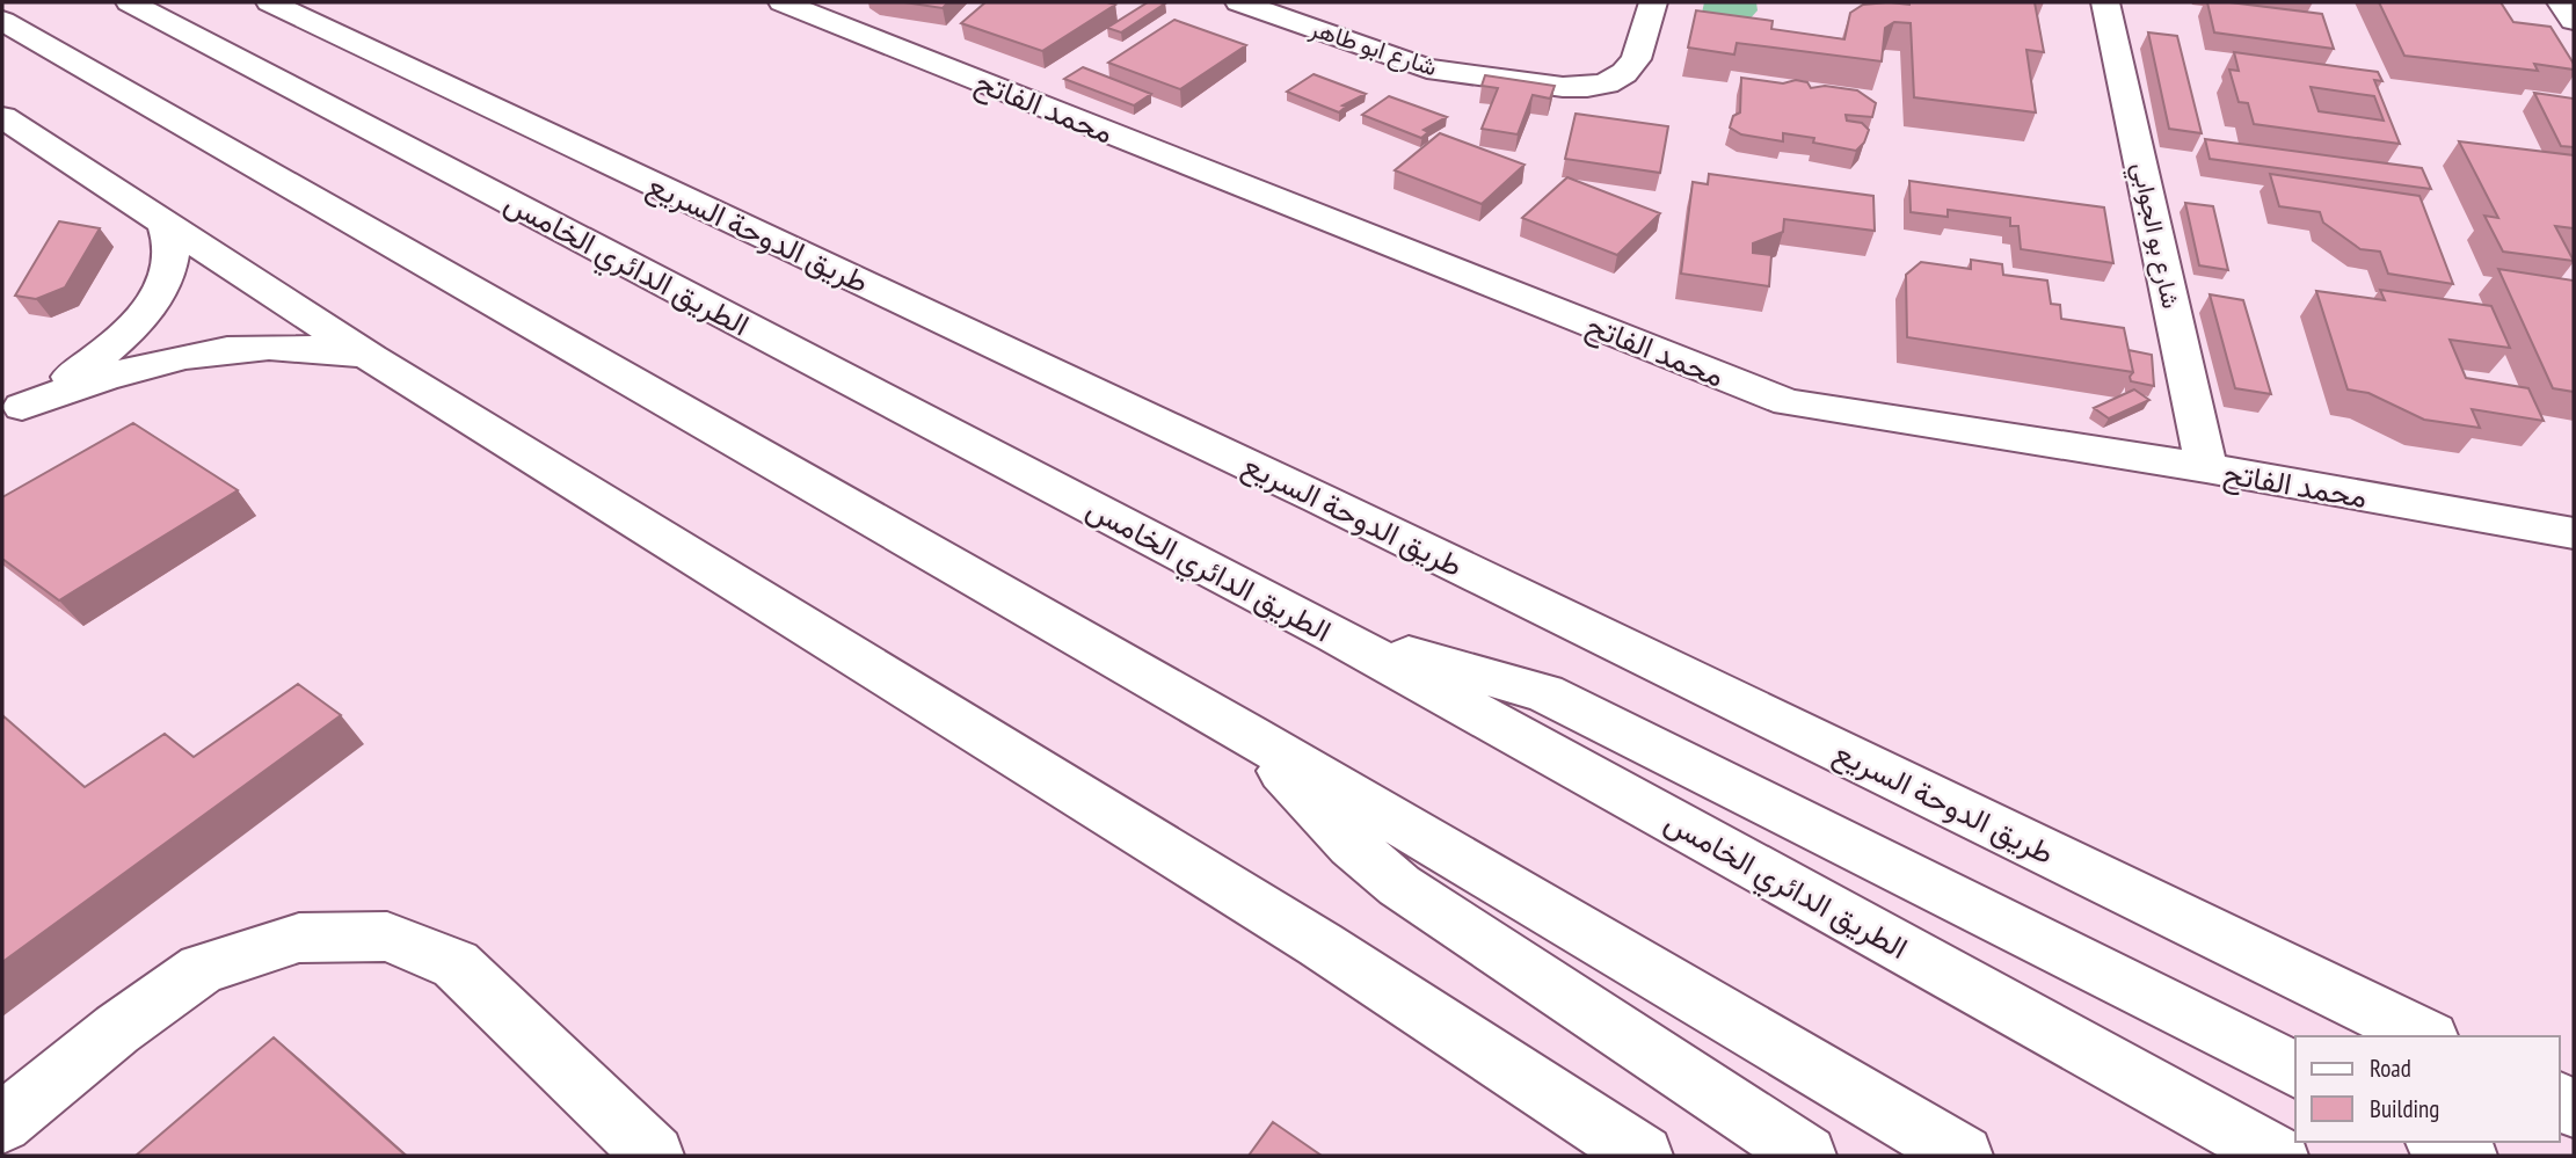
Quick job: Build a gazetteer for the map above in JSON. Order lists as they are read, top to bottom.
{
  "streets": {
    "main road": [
      "شارع ابو طاهر",
      "محمد الفاتح",
      "طريق الدوحة السريع",
      "شارع بو الجوابي",
      "الطريق الدائري الخامس"
    ]
  },
  "crossings": [
    ["محمد الفاتح", "شارع بو الجوابي"]
  ],
  "legend": ["Road", "Building"]
}
